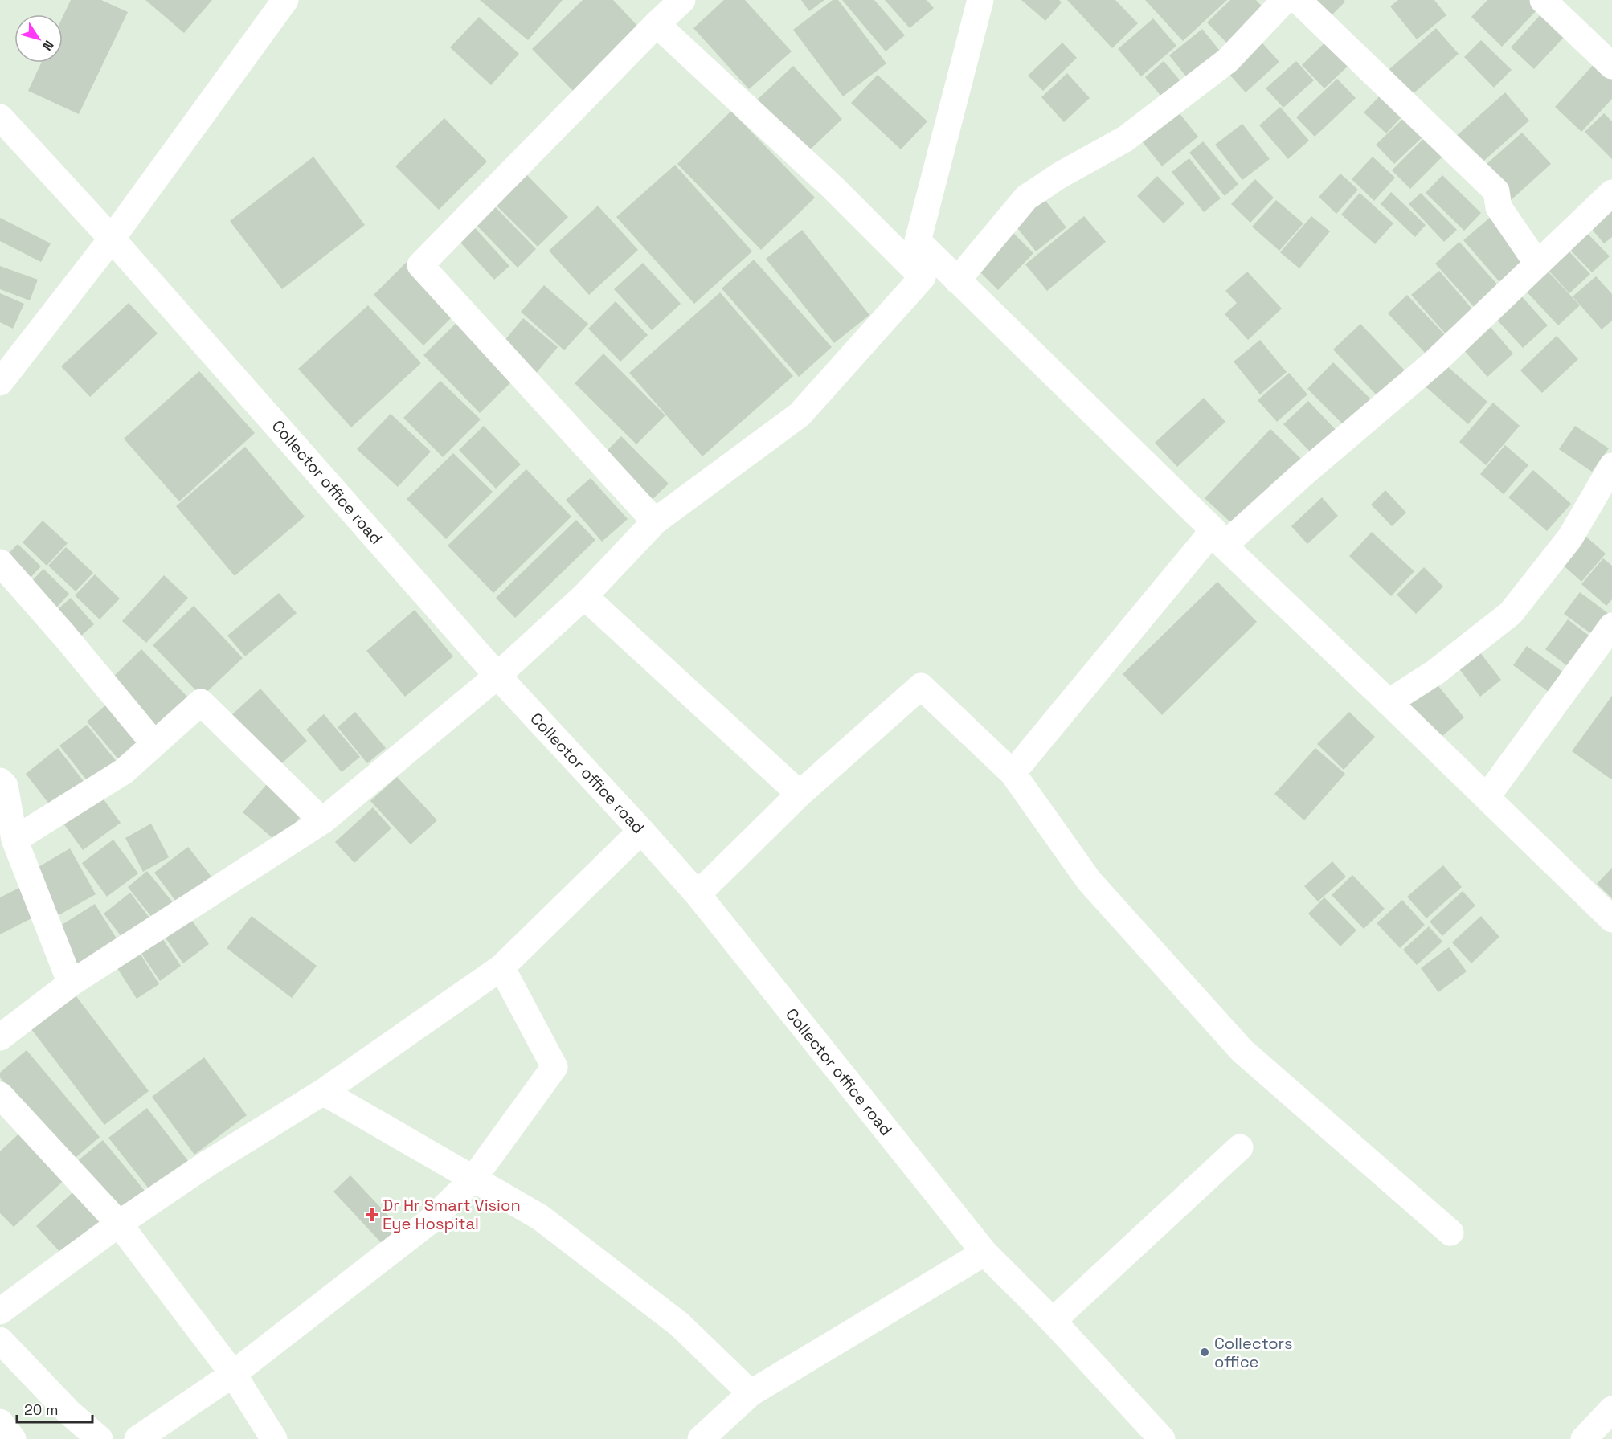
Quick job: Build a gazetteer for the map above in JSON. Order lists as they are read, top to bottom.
{
  "streets": {
    "street": ["Collector office road"]
  },
  "places": {
    "health": ["Dr Hr Smart Vision Eye Hospital"],
    "other": ["Collectors office"]
  },
  "scale_bar": "20 m",
  "north": "bottom right"
}
